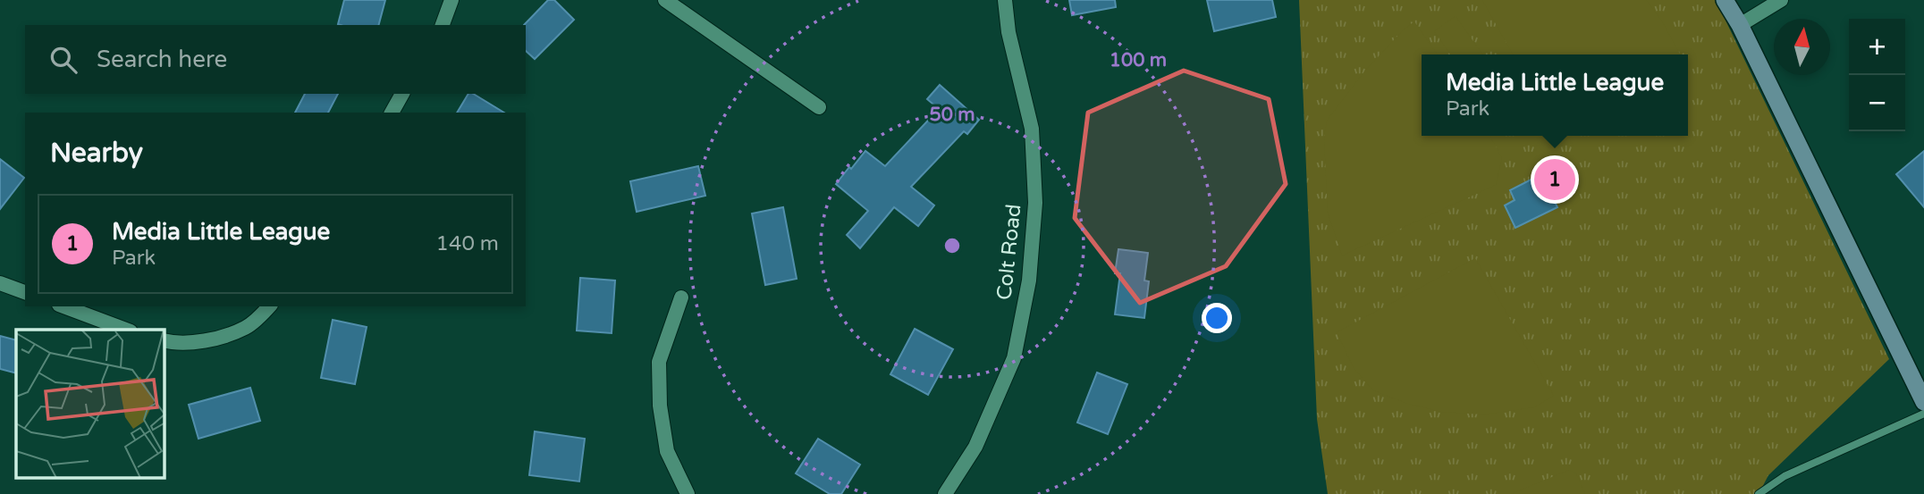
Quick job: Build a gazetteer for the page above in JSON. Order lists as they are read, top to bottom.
{
  "streets": {
    "street": ["Colt Road"]
  },
  "north": "top",
  "page": {
    "map_buttons": ["+", "−"],
    "search": "Search here",
    "popup": ["Media Little League", "Park"],
    "heading": "Nearby",
    "pins": "1",
    "list": [
      {
        "mark": "1",
        "name": "Media Little League",
        "note": "Park",
        "value": "140 m"
      }
    ]
  },
  "rings": ["100 m", "50 m"]
}
